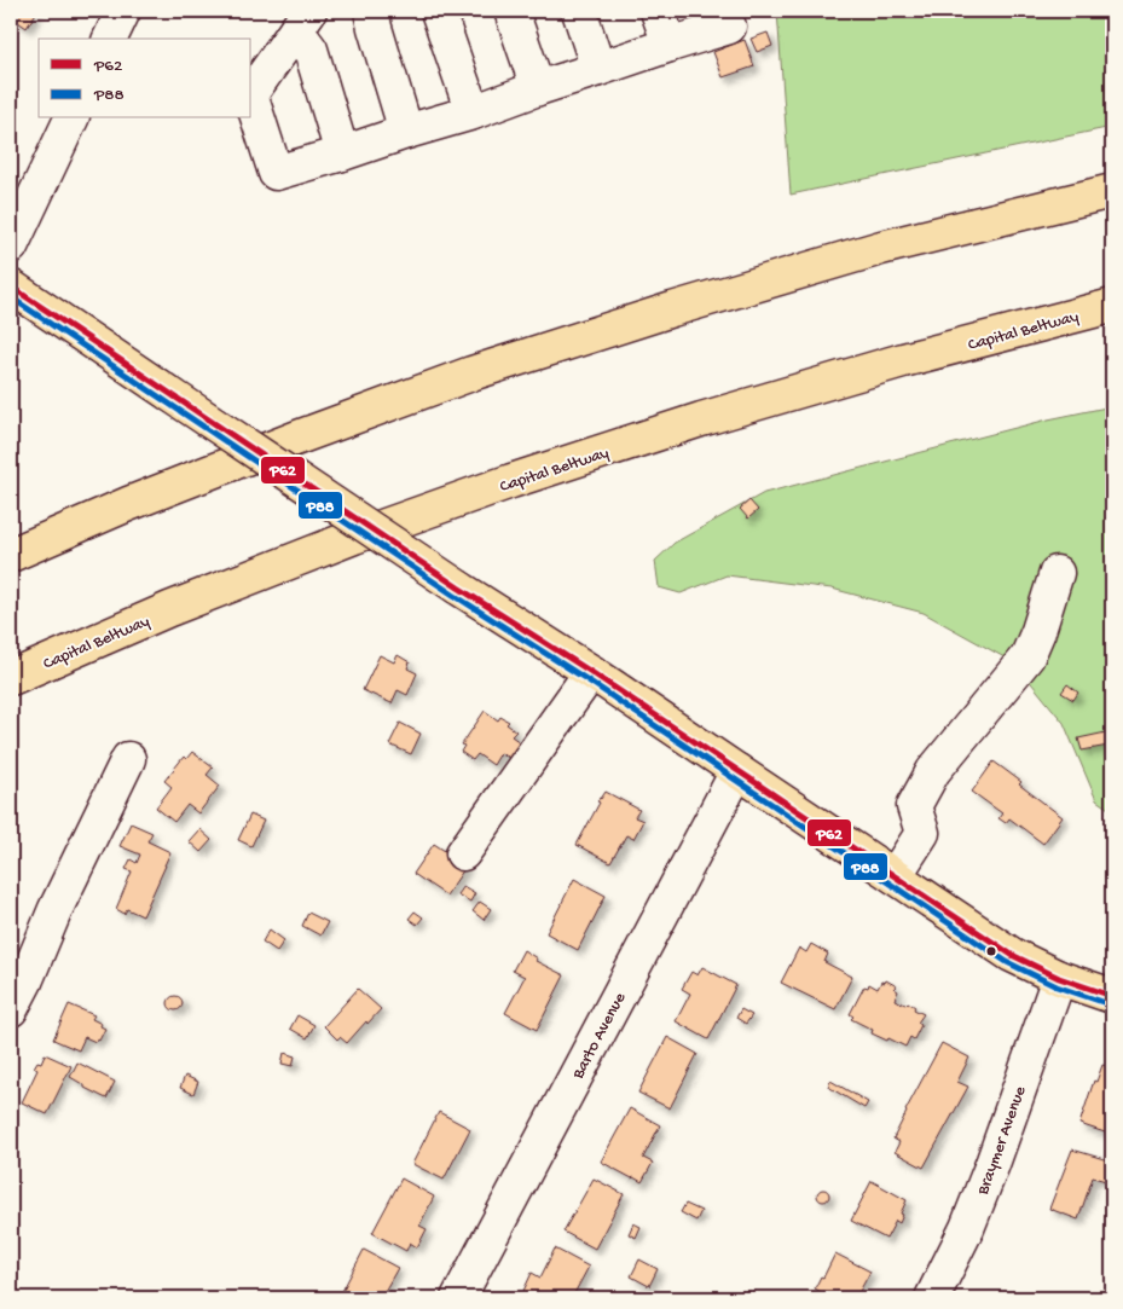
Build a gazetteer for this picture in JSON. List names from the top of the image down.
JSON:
{
  "streets": {
    "main road": ["Capital Beltway"],
    "street": ["Barto Avenue", "Braymer Avenue"]
  },
  "lines": ["transit line P62", "transit line P88"],
  "legend": ["P62", "P88"]
}
